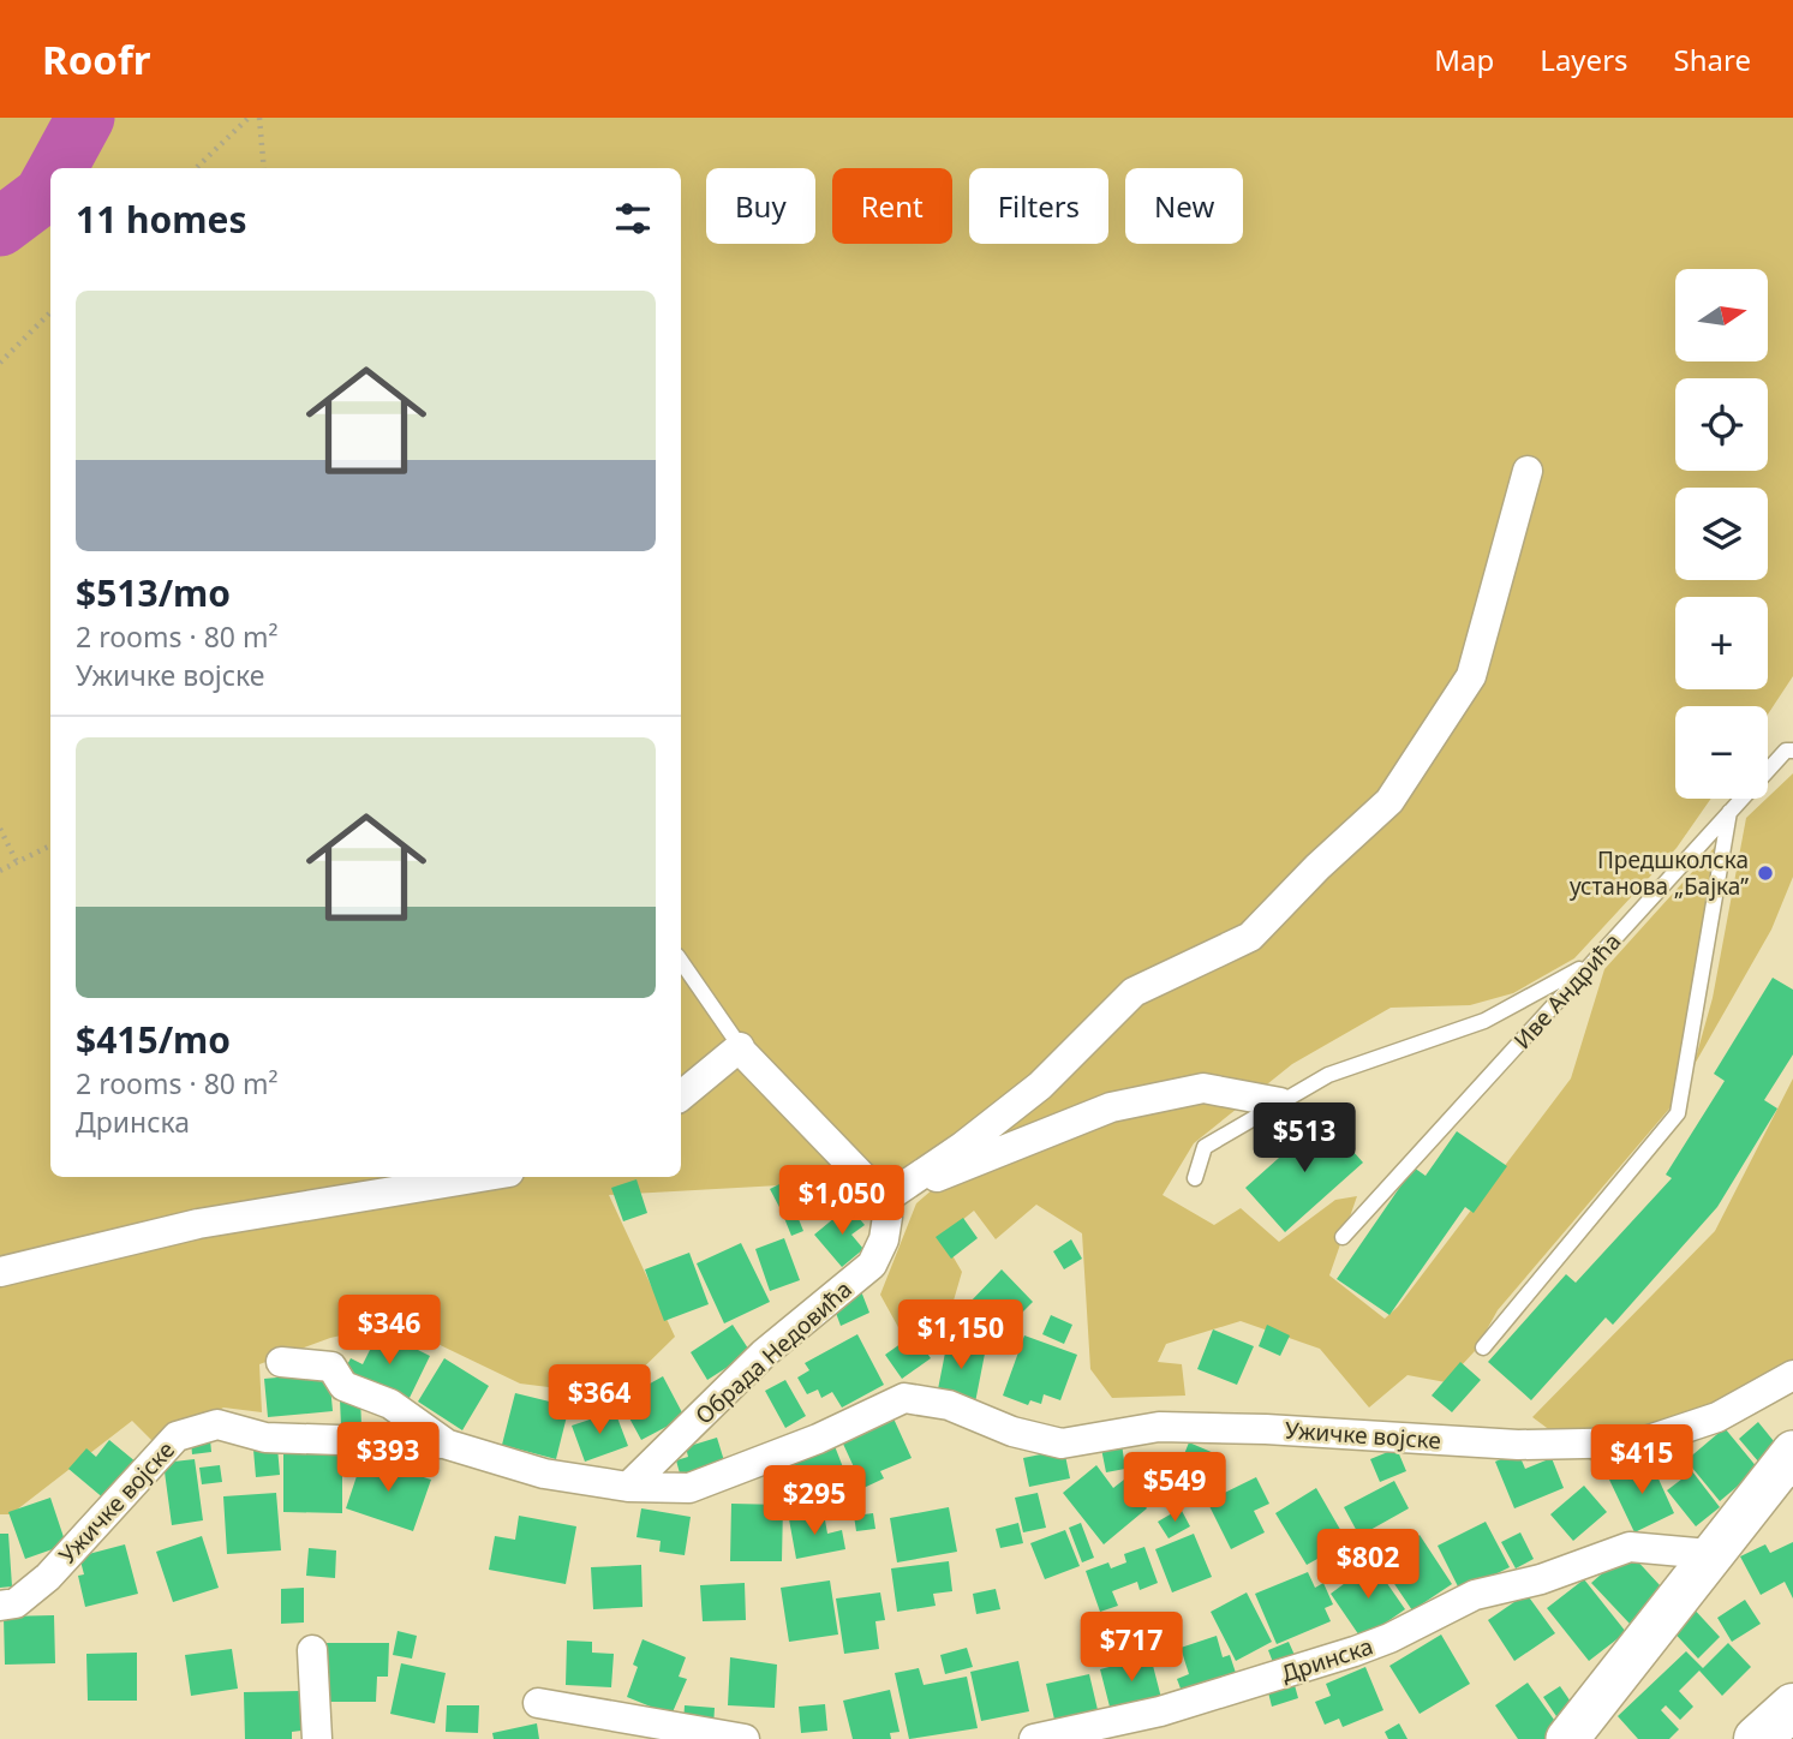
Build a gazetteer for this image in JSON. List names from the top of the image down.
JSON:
{
  "streets": {
    "street": ["Обрада Недовића", "Ужичке војске", "Дринска"],
    "lane": ["Иве Андрића"]
  },
  "crossings": [
    ["Обрада Недовића", "Ужичке војске"]
  ],
  "places": ["Предшколска установа „Бајка”"],
  "north": "right",
  "page": {
    "header": "Roofr",
    "nav": ["Map", "Layers", "Share"],
    "chip": [
      "Buy",
      "Rent",
      "Filters",
      "New"
    ],
    "heading": "11 homes",
    "map_buttons": ["+", "−"],
    "list": [
      {
        "name": "$513/mo",
        "note": "2 rooms · 80 m² · Ужичке војске"
      },
      {
        "name": "$415/mo",
        "note": "2 rooms · 80 m² · Дринска"
      }
    ],
    "price": [
      "$513",
      "$1,050",
      "$346",
      "$1,150",
      "$364",
      "$393",
      "$415",
      "$549",
      "$295",
      "$802",
      "$717"
    ]
  }
}
